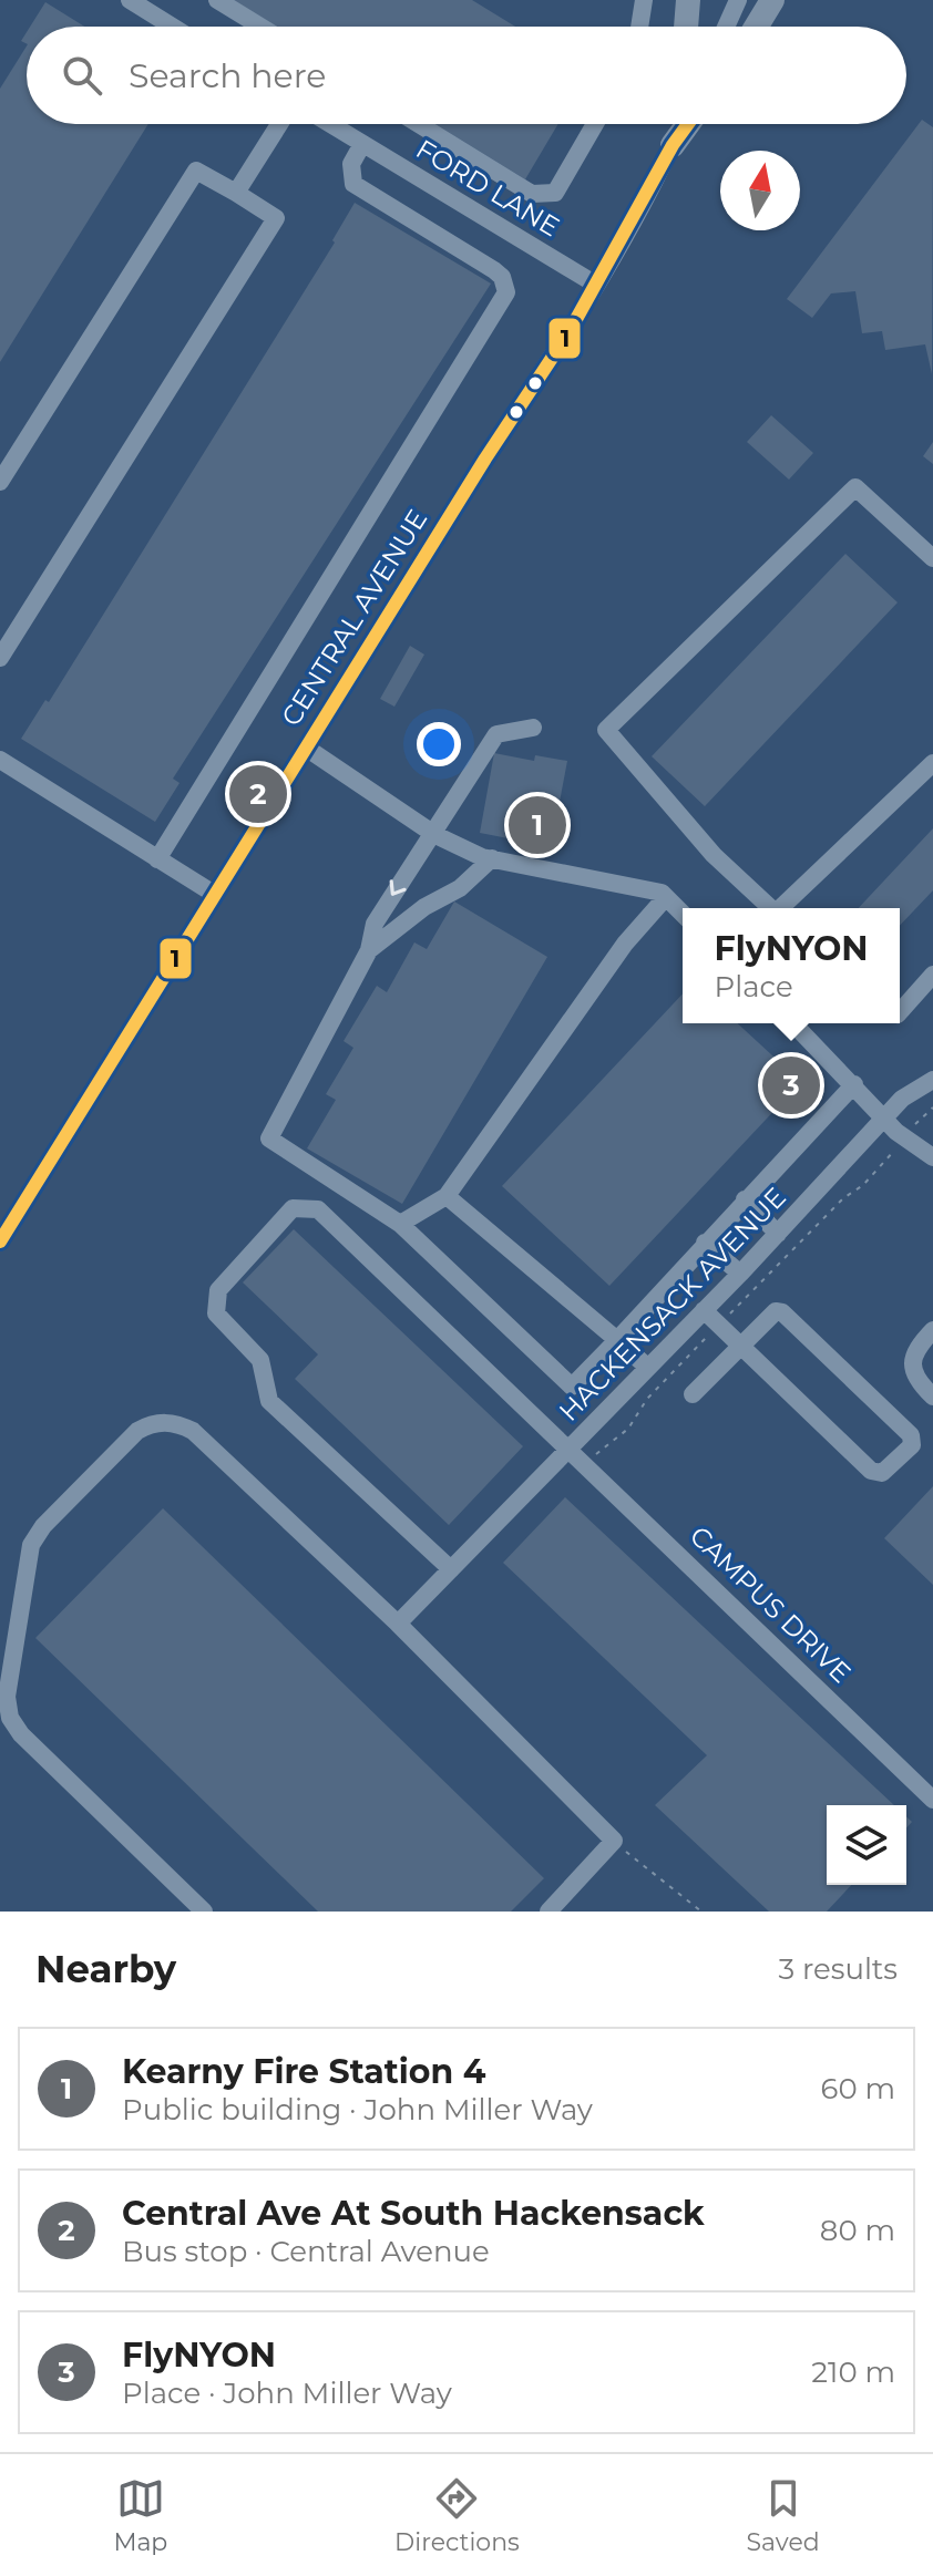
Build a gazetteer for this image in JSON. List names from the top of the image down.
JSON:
{
  "streets": {
    "street": [
      "FORD LANE",
      "CENTRAL AVENUE",
      "HACKENSACK AVENUE",
      "CAMPUS DRIVE"
    ]
  },
  "crossings": [
    ["FORD LANE", "CENTRAL AVENUE"],
    ["HACKENSACK AVENUE", "CAMPUS DRIVE"]
  ],
  "lines": ["transit line 1"],
  "north": "top",
  "page": {
    "search": "Search here",
    "pins": ["2", "1", "3"],
    "popup": ["FlyNYON", "Place"],
    "heading": ["Nearby", "3 results"],
    "list": [
      {
        "mark": "1",
        "name": "Kearny Fire Station 4",
        "note": "Public building · John Miller Way",
        "value": "60 m"
      },
      {
        "mark": "2",
        "name": "Central Ave At South Hackensack",
        "note": "Bus stop · Central Avenue",
        "value": "80 m"
      },
      {
        "mark": "3",
        "name": "FlyNYON",
        "note": "Place · John Miller Way",
        "value": "210 m"
      }
    ],
    "nav": ["Map", "Directions", "Saved"]
  }
}
